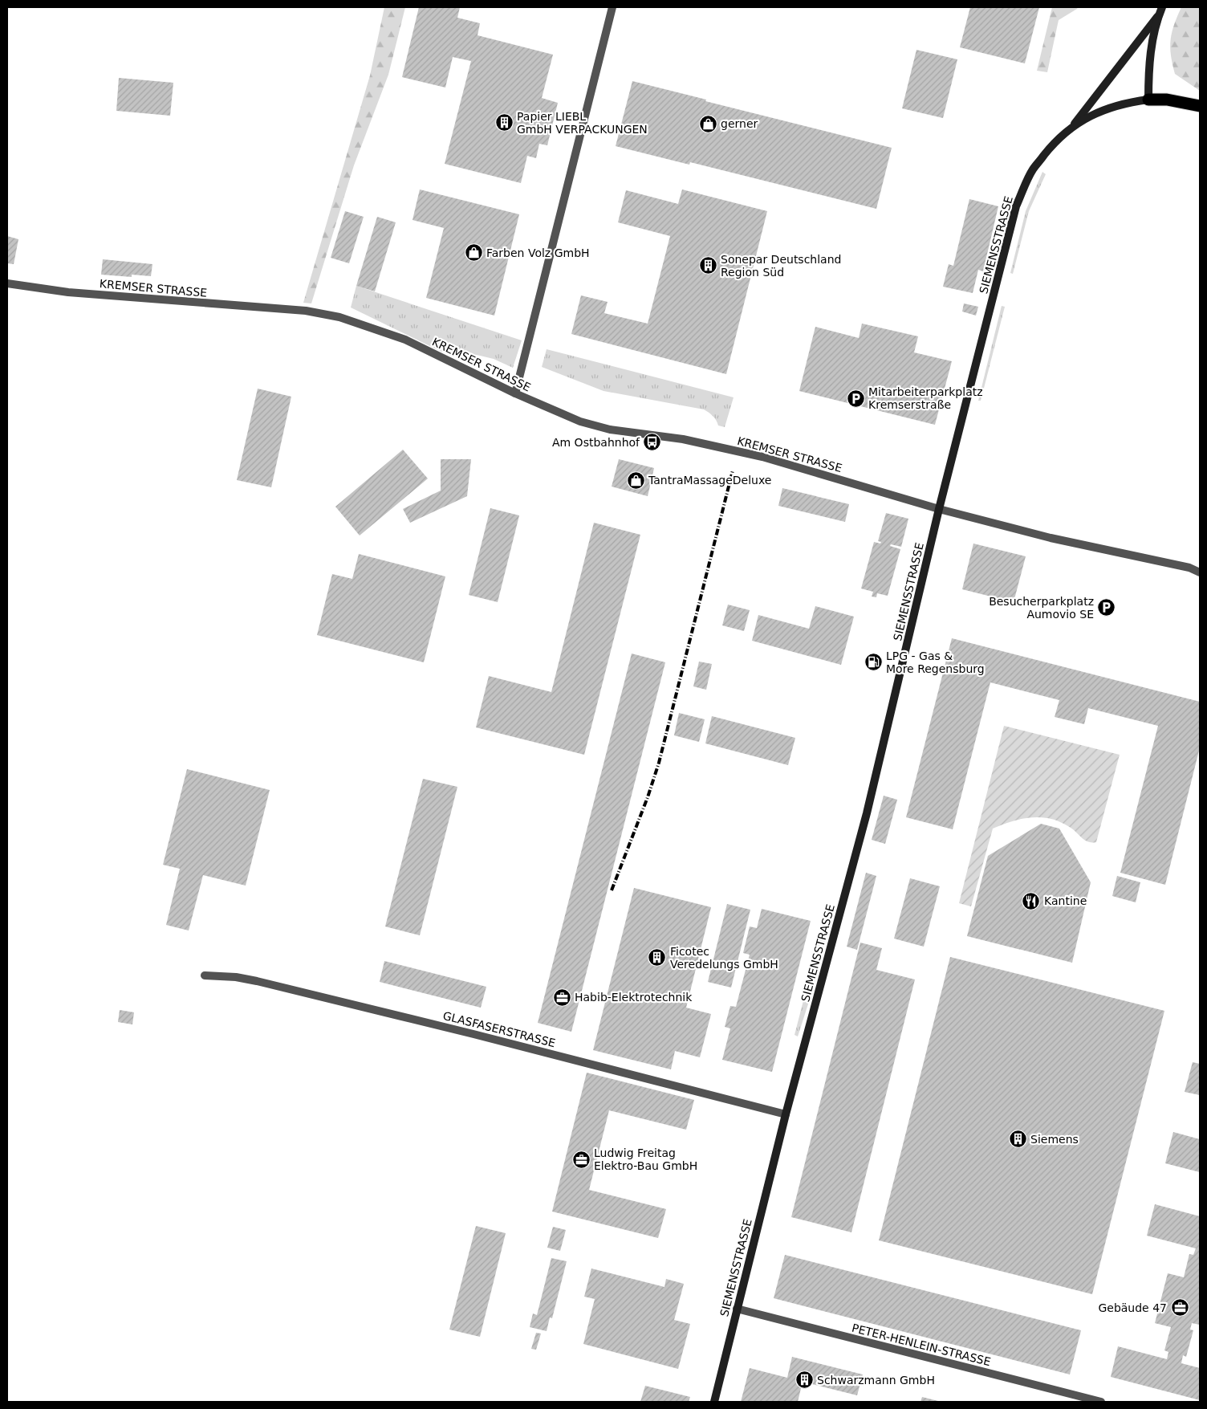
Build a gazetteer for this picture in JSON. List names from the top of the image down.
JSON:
{
  "streets": {
    "street": [
      "SIEMENSSTRASSE",
      "KREMSER STRASSE",
      "GLASFASERSTRASSE",
      "PETER-HENLEIN-STRASSE"
    ]
  },
  "crossings": [
    ["SIEMENSSTRASSE", "KREMSER STRASSE"],
    ["SIEMENSSTRASSE", "GLASFASERSTRASSE"],
    ["SIEMENSSTRASSE", "PETER-HENLEIN-STRASSE"]
  ],
  "places": {
    "building": [
      "Papier LIEBL GmbH VERPACKUNGEN",
      "Sonepar Deutschland Region Süd",
      "Ficotec Veredelungs GmbH",
      "Siemens",
      "Schwarzmann GmbH"
    ],
    "shop": ["gerner", "Farben Volz GmbH", "TantraMassageDeluxe"],
    "parking": ["Mitarbeiterparkplatz Kremserstraße", "Besucherparkplatz Aumovio SE"],
    "bus stop": ["Am Ostbahnhof"],
    "fuel station": ["LPG - Gas & More Regensburg"],
    "restaurant": ["Kantine"],
    "office": ["Habib-Elektrotechnik", "Ludwig Freitag Elektro-Bau GmbH", "Gebäude 47"]
  }
}
